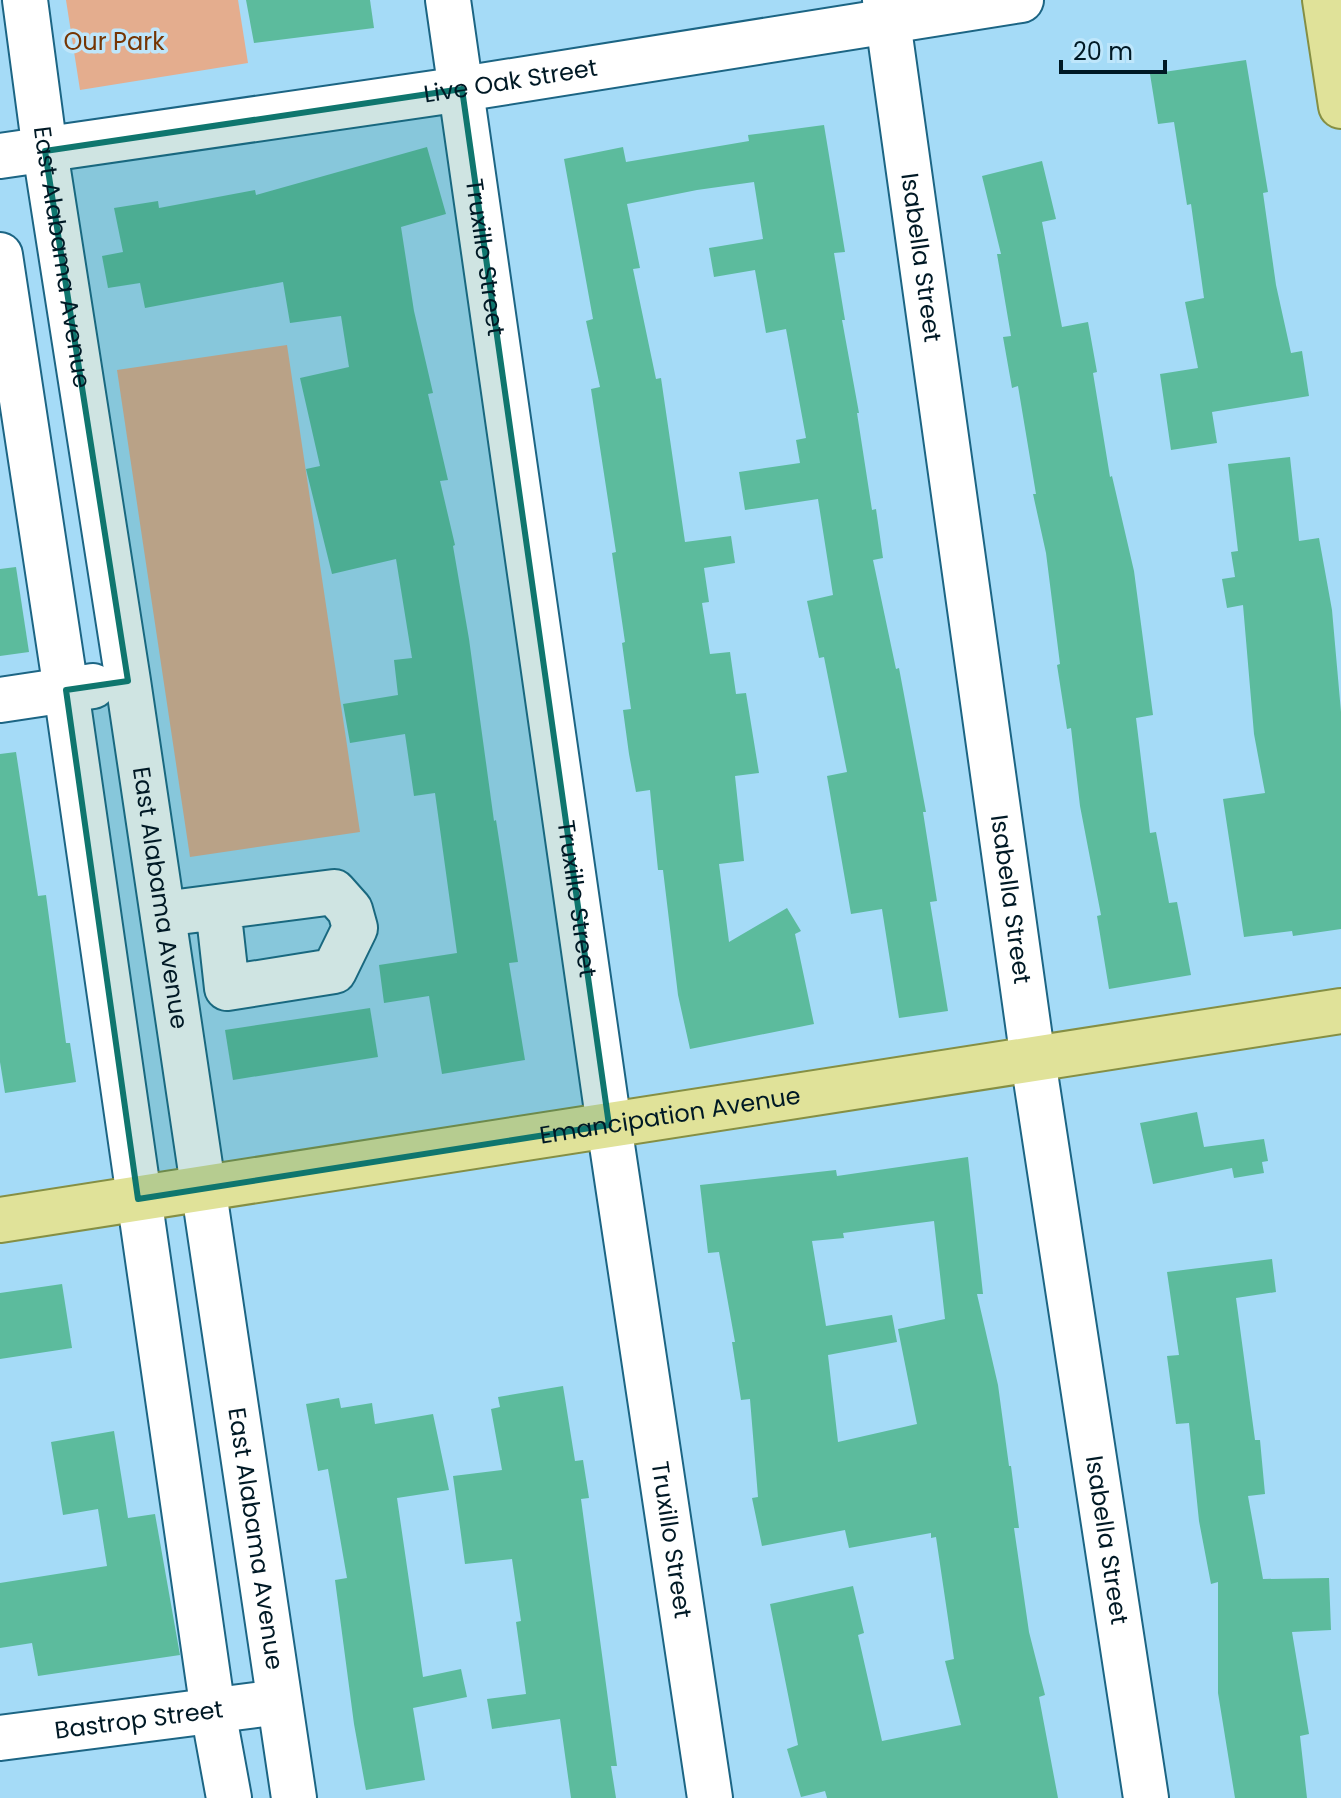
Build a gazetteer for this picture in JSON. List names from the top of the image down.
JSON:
{
  "streets": {
    "main road": ["Emancipation Avenue"],
    "street": [
      "Live Oak Street",
      "East Alabama Avenue",
      "Truxillo Street",
      "Isabella Street",
      "Bastrop Street"
    ]
  },
  "crossings": [
    ["Live Oak Street", "East Alabama Avenue"],
    ["Live Oak Street", "Truxillo Street"],
    ["Live Oak Street", "Isabella Street"],
    ["East Alabama Avenue", "Emancipation Avenue"],
    ["East Alabama Avenue", "Bastrop Street"],
    ["Truxillo Street", "Emancipation Avenue"],
    ["Isabella Street", "Emancipation Avenue"]
  ],
  "parks": ["Our Park"],
  "scale_bar": "20 m"
}
